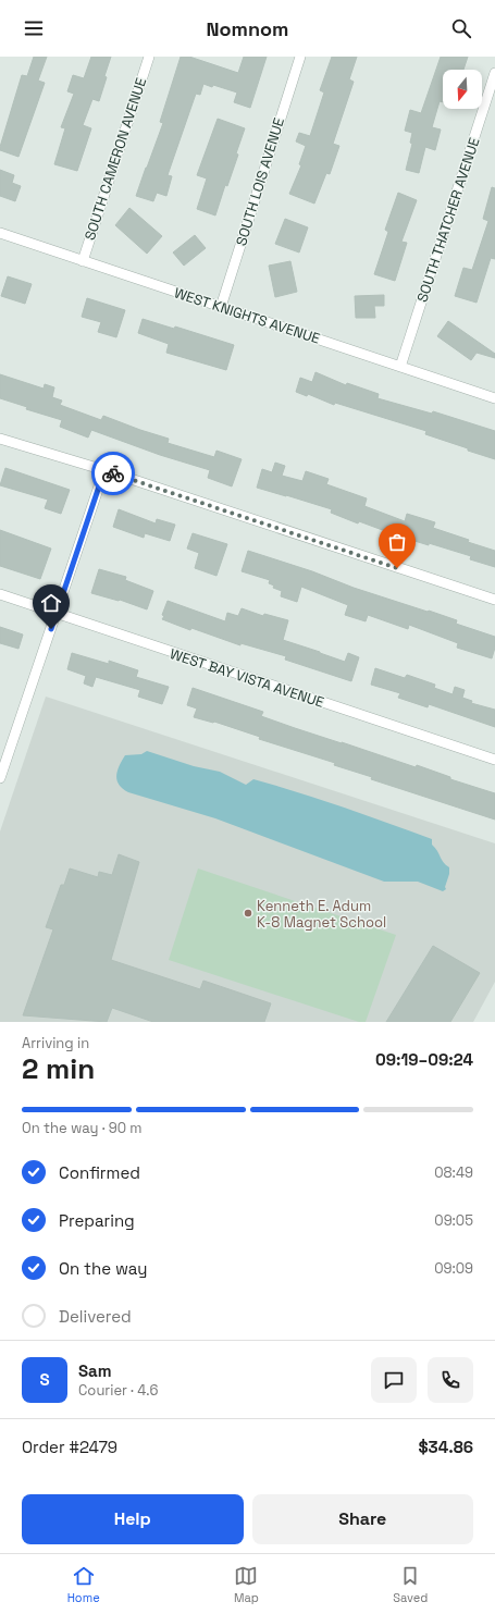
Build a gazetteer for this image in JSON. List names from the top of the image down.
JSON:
{
  "streets": {
    "street": [
      "SOUTH CAMERON AVENUE",
      "SOUTH LOIS AVENUE",
      "SOUTH THATCHER AVENUE",
      "WEST KNIGHTS AVENUE",
      "WEST BAY VISTA AVENUE"
    ]
  },
  "crossings": [
    ["SOUTH CAMERON AVENUE", "WEST KNIGHTS AVENUE"],
    ["SOUTH LOIS AVENUE", "WEST KNIGHTS AVENUE"],
    ["SOUTH THATCHER AVENUE", "WEST KNIGHTS AVENUE"]
  ],
  "places": ["Kenneth E. Adum K-8 Magnet School"],
  "north": "bottom",
  "page": {
    "header": "Nomnom",
    "heading": ["2 min", "Arriving in", "09:19–09:24"],
    "panel": [
      "Sam",
      "Courier · 4.6",
      "Order #2479",
      "$34.86"
    ],
    "bar": "On the way · 90 m",
    "list": [
      ["Confirmed", "08:49"],
      ["Preparing", "09:05"],
      ["On the way", "09:09"],
      "Delivered"
    ],
    "round": "S",
    "buttons": ["Help", "Share"],
    "tabs": ["Home", "Map", "Saved"]
  }
}
